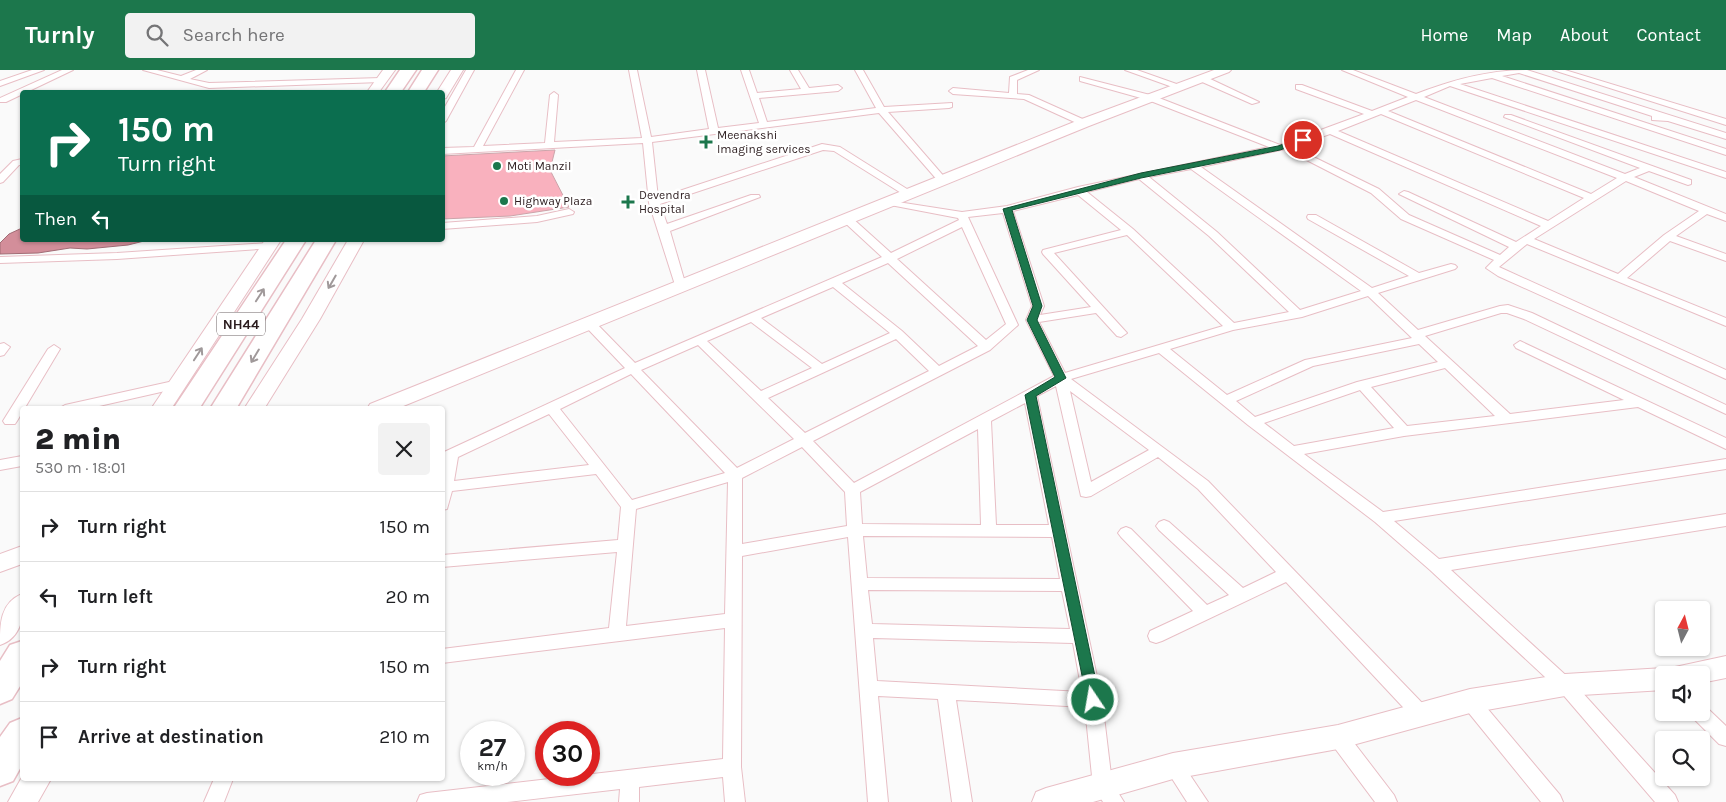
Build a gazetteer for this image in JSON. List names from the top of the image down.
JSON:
{
  "streets": {
    "highway": ["NH44"]
  },
  "places": {
    "health": ["Meenakshi Imaging services", "Devendra Hospital"],
    "other": ["Moti Manzil", "Highway Plaza"]
  },
  "north": "top",
  "page": {
    "header": "Turnly",
    "search": "Search here",
    "nav": [
      "Home",
      "Map",
      "About",
      "Contact"
    ],
    "turn": ["150 m", "Turn right"],
    "then": "Then",
    "heading": ["2 min", "530 m · 18:01"],
    "list": [
      {
        "name": "Turn right",
        "value": "150 m"
      },
      {
        "name": "Turn left",
        "value": "20 m"
      },
      {
        "name": "Turn right",
        "value": "150 m"
      },
      {
        "name": "Arrive at destination",
        "value": "210 m"
      }
    ],
    "speed": "27 km/h",
    "limit": "30"
  }
}
